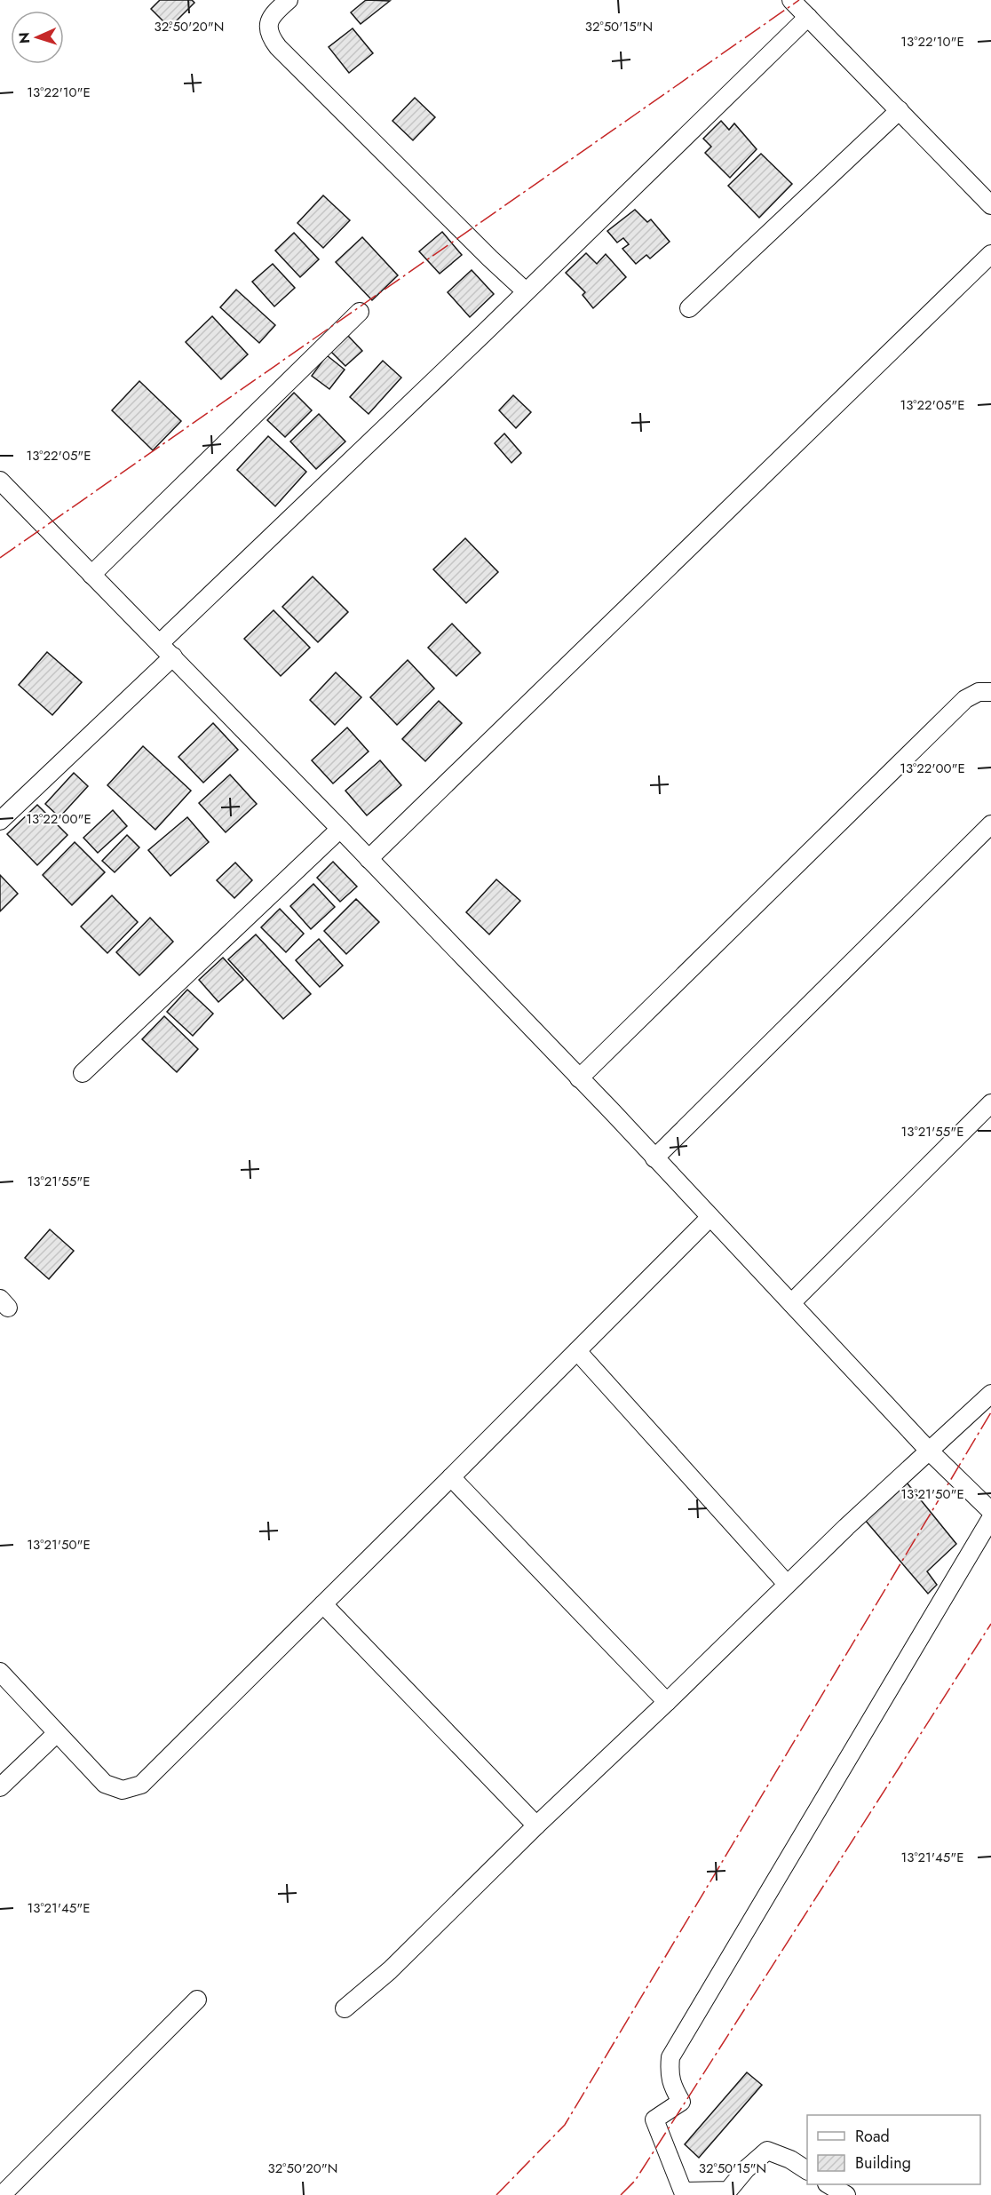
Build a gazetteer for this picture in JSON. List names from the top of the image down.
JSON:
{
  "legend": ["Road", "Building"],
  "north": "left",
  "coordinates": [
    "32°50'20\"N",
    "32°50'15\"N",
    "13°22'10\"E",
    "13°22'05\"E",
    "13°22'00\"E",
    "13°21'55\"E",
    "13°21'50\"E",
    "13°21'45\"E"
  ]
}
